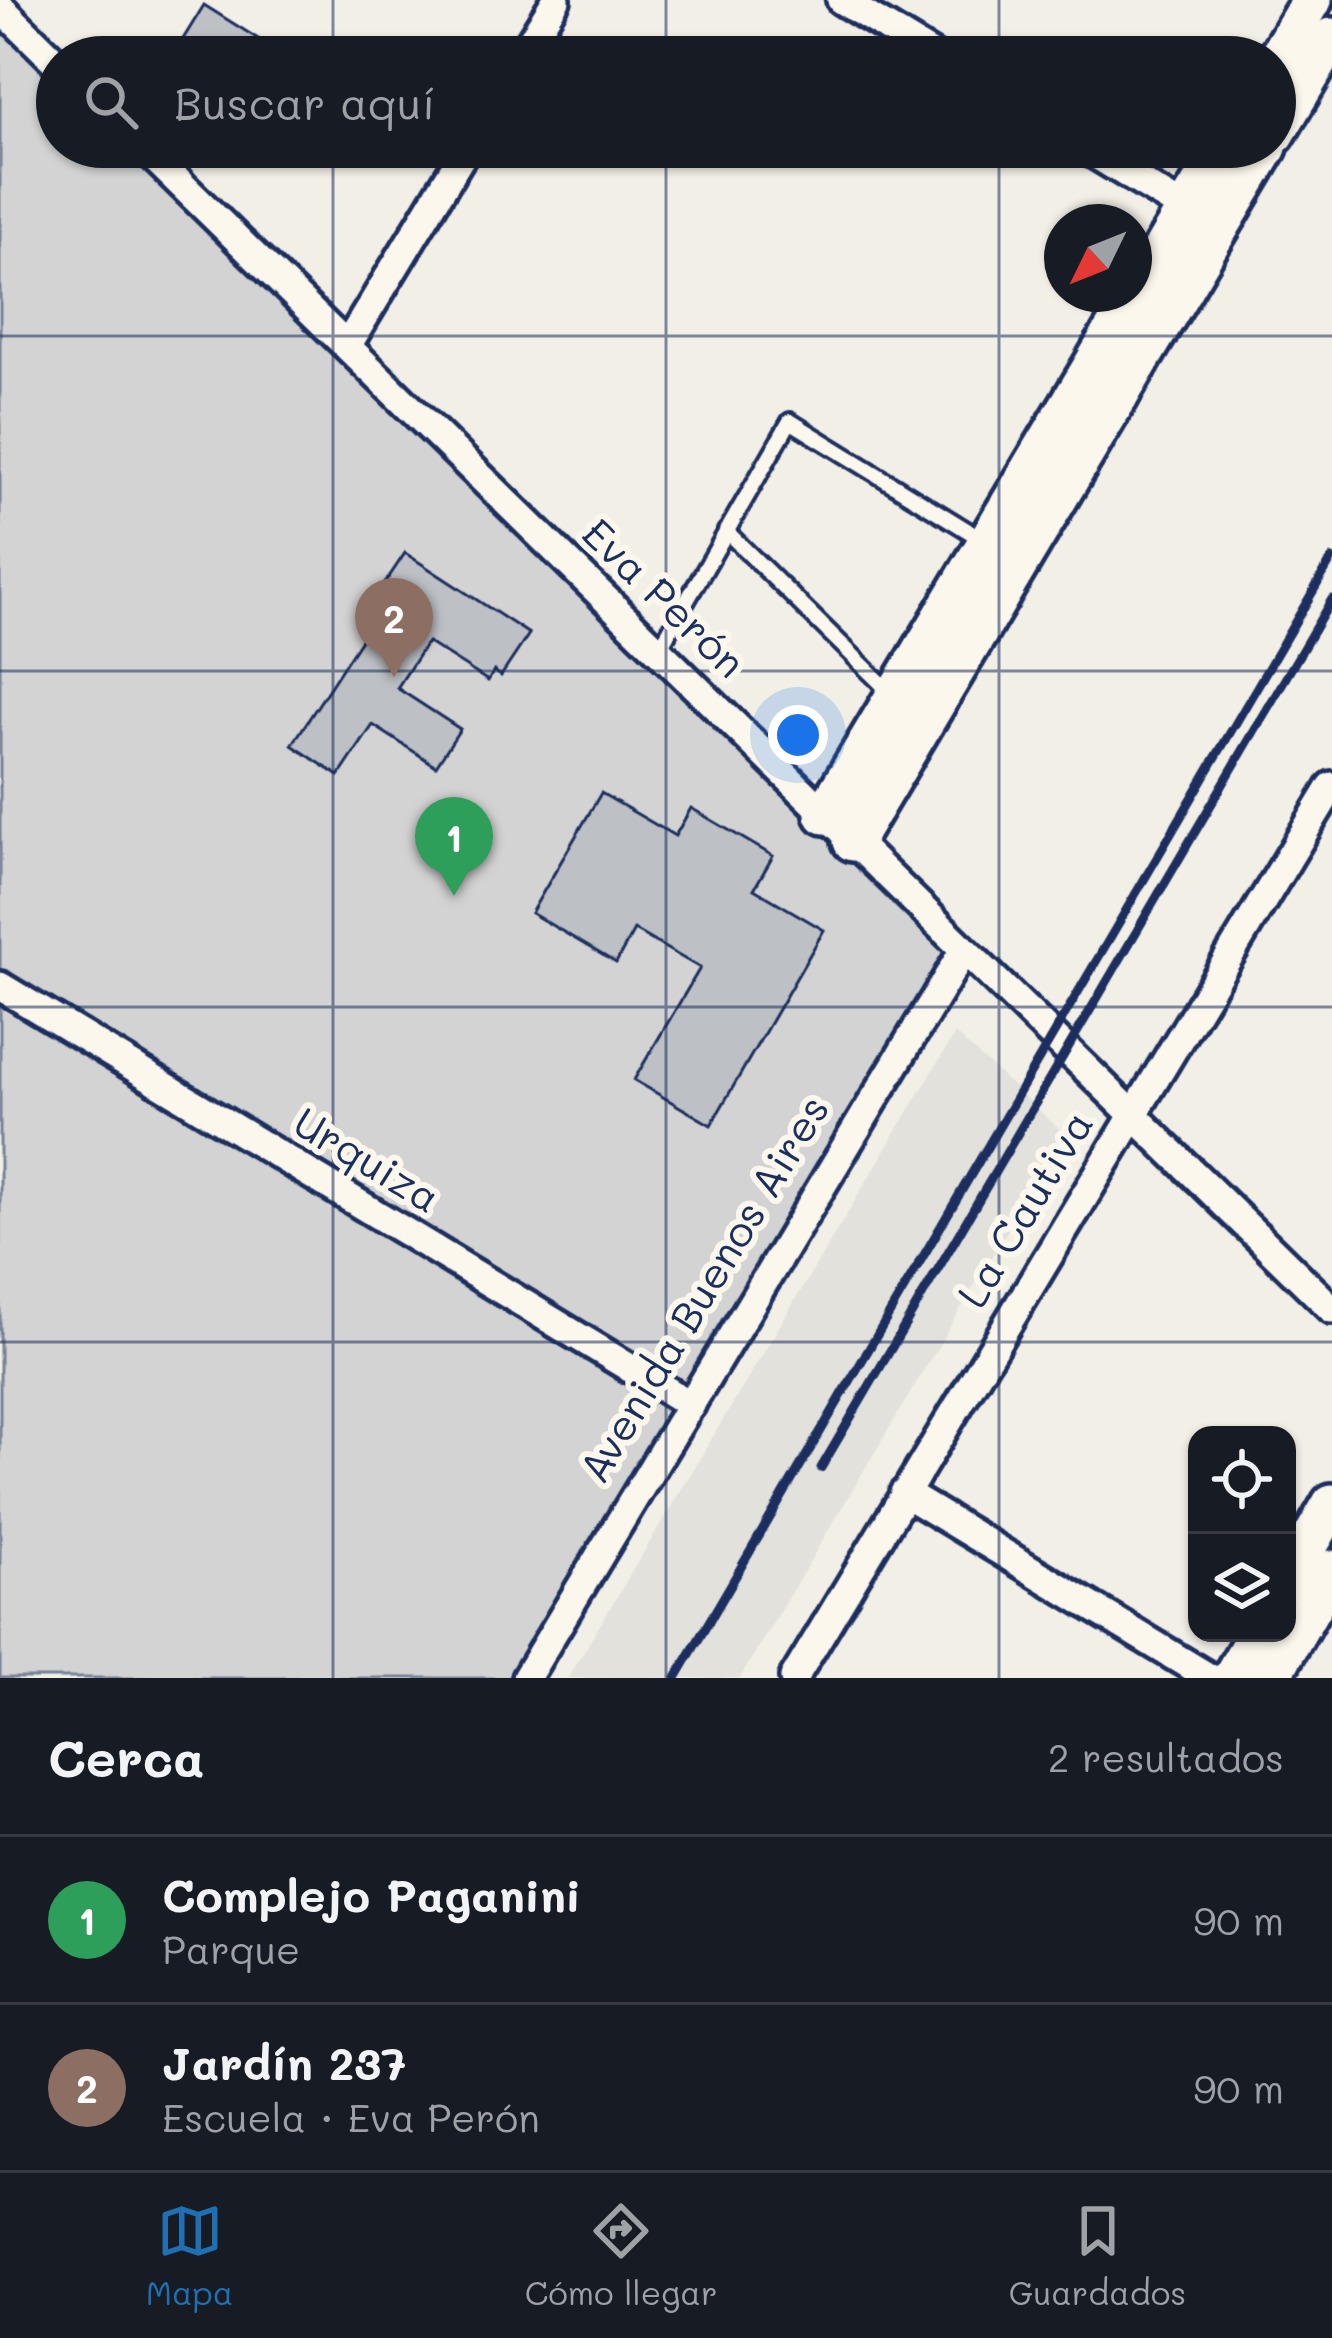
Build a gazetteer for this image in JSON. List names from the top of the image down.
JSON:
{
  "streets": {
    "street": [
      "Eva Perón",
      "Urquiza",
      "La Cautiva",
      "Avenida Buenos Aires"
    ]
  },
  "crossings": [
    ["Eva Perón", "La Cautiva"],
    ["Eva Perón", "Avenida Buenos Aires"],
    ["Urquiza", "Avenida Buenos Aires"]
  ],
  "north": "bottom left",
  "page": {
    "search": "Buscar aquí",
    "pins": ["2", "1"],
    "heading": ["Cerca", "2 resultados"],
    "list": [
      {
        "mark": "1",
        "name": "Complejo Paganini",
        "note": "Parque",
        "value": "90 m"
      },
      {
        "mark": "2",
        "name": "Jardín 237",
        "note": "Escuela · Eva Perón",
        "value": "90 m"
      }
    ],
    "nav": ["Mapa", "Cómo llegar", "Guardados"]
  }
}
